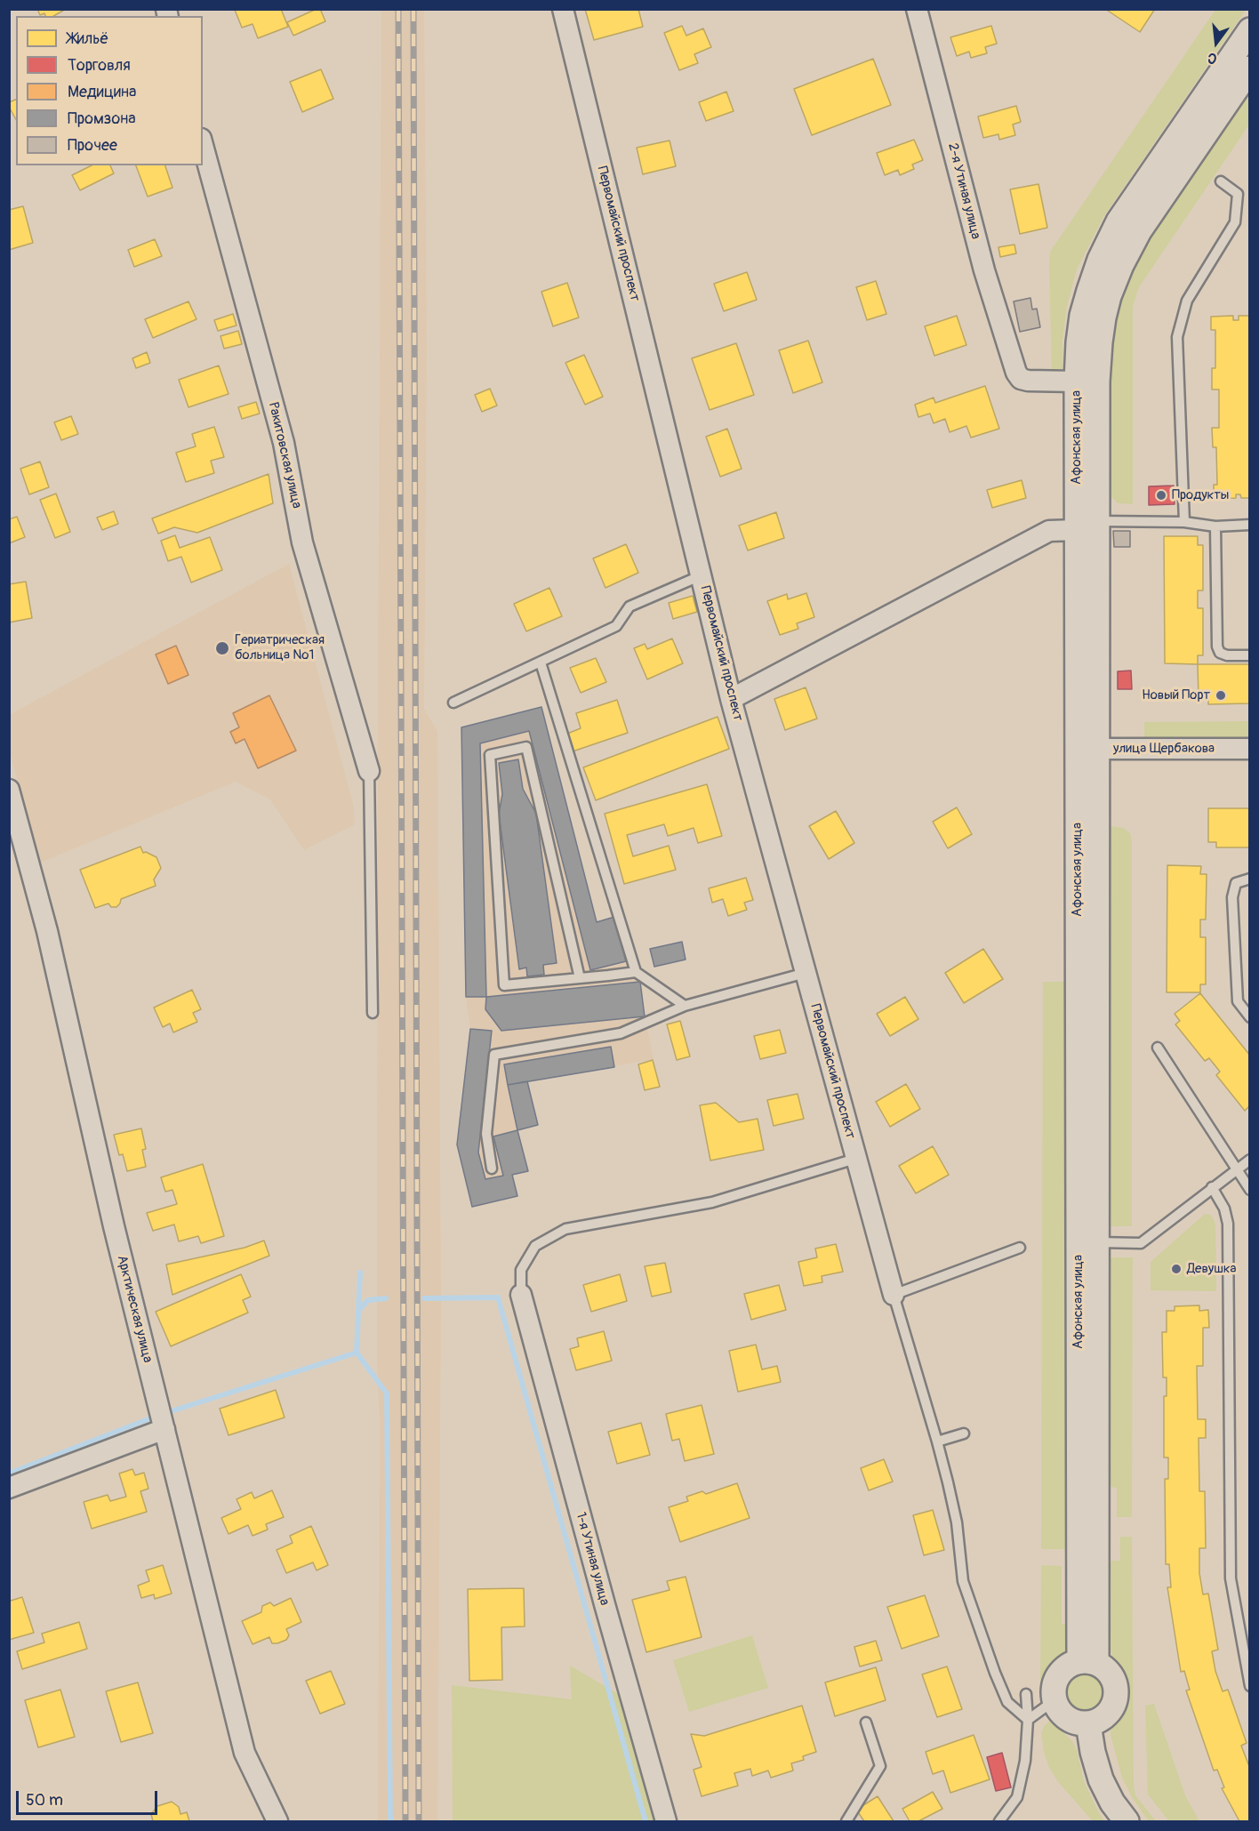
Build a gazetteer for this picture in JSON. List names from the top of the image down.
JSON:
{
  "streets": {
    "street": [
      "2-я Утиная улица",
      "Первомайский проспект",
      "Афонская улица",
      "Ракитовская улица",
      "улица Щербакова",
      "Арктическая улица",
      "1-я Утиная улица"
    ]
  },
  "crossings": [
    ["2-я Утиная улица", "Афонская улица"],
    ["Афонская улица", "улица Щербакова"]
  ],
  "places": [
    "Продукты",
    "Гериатрическая больница №1",
    "Новый Порт",
    "Девушка"
  ],
  "legend": [
    "Жильё",
    "Торговля",
    "Медицина",
    "Промзона",
    "Прочее"
  ],
  "scale_bar": "50 m",
  "north": "bottom"
}
